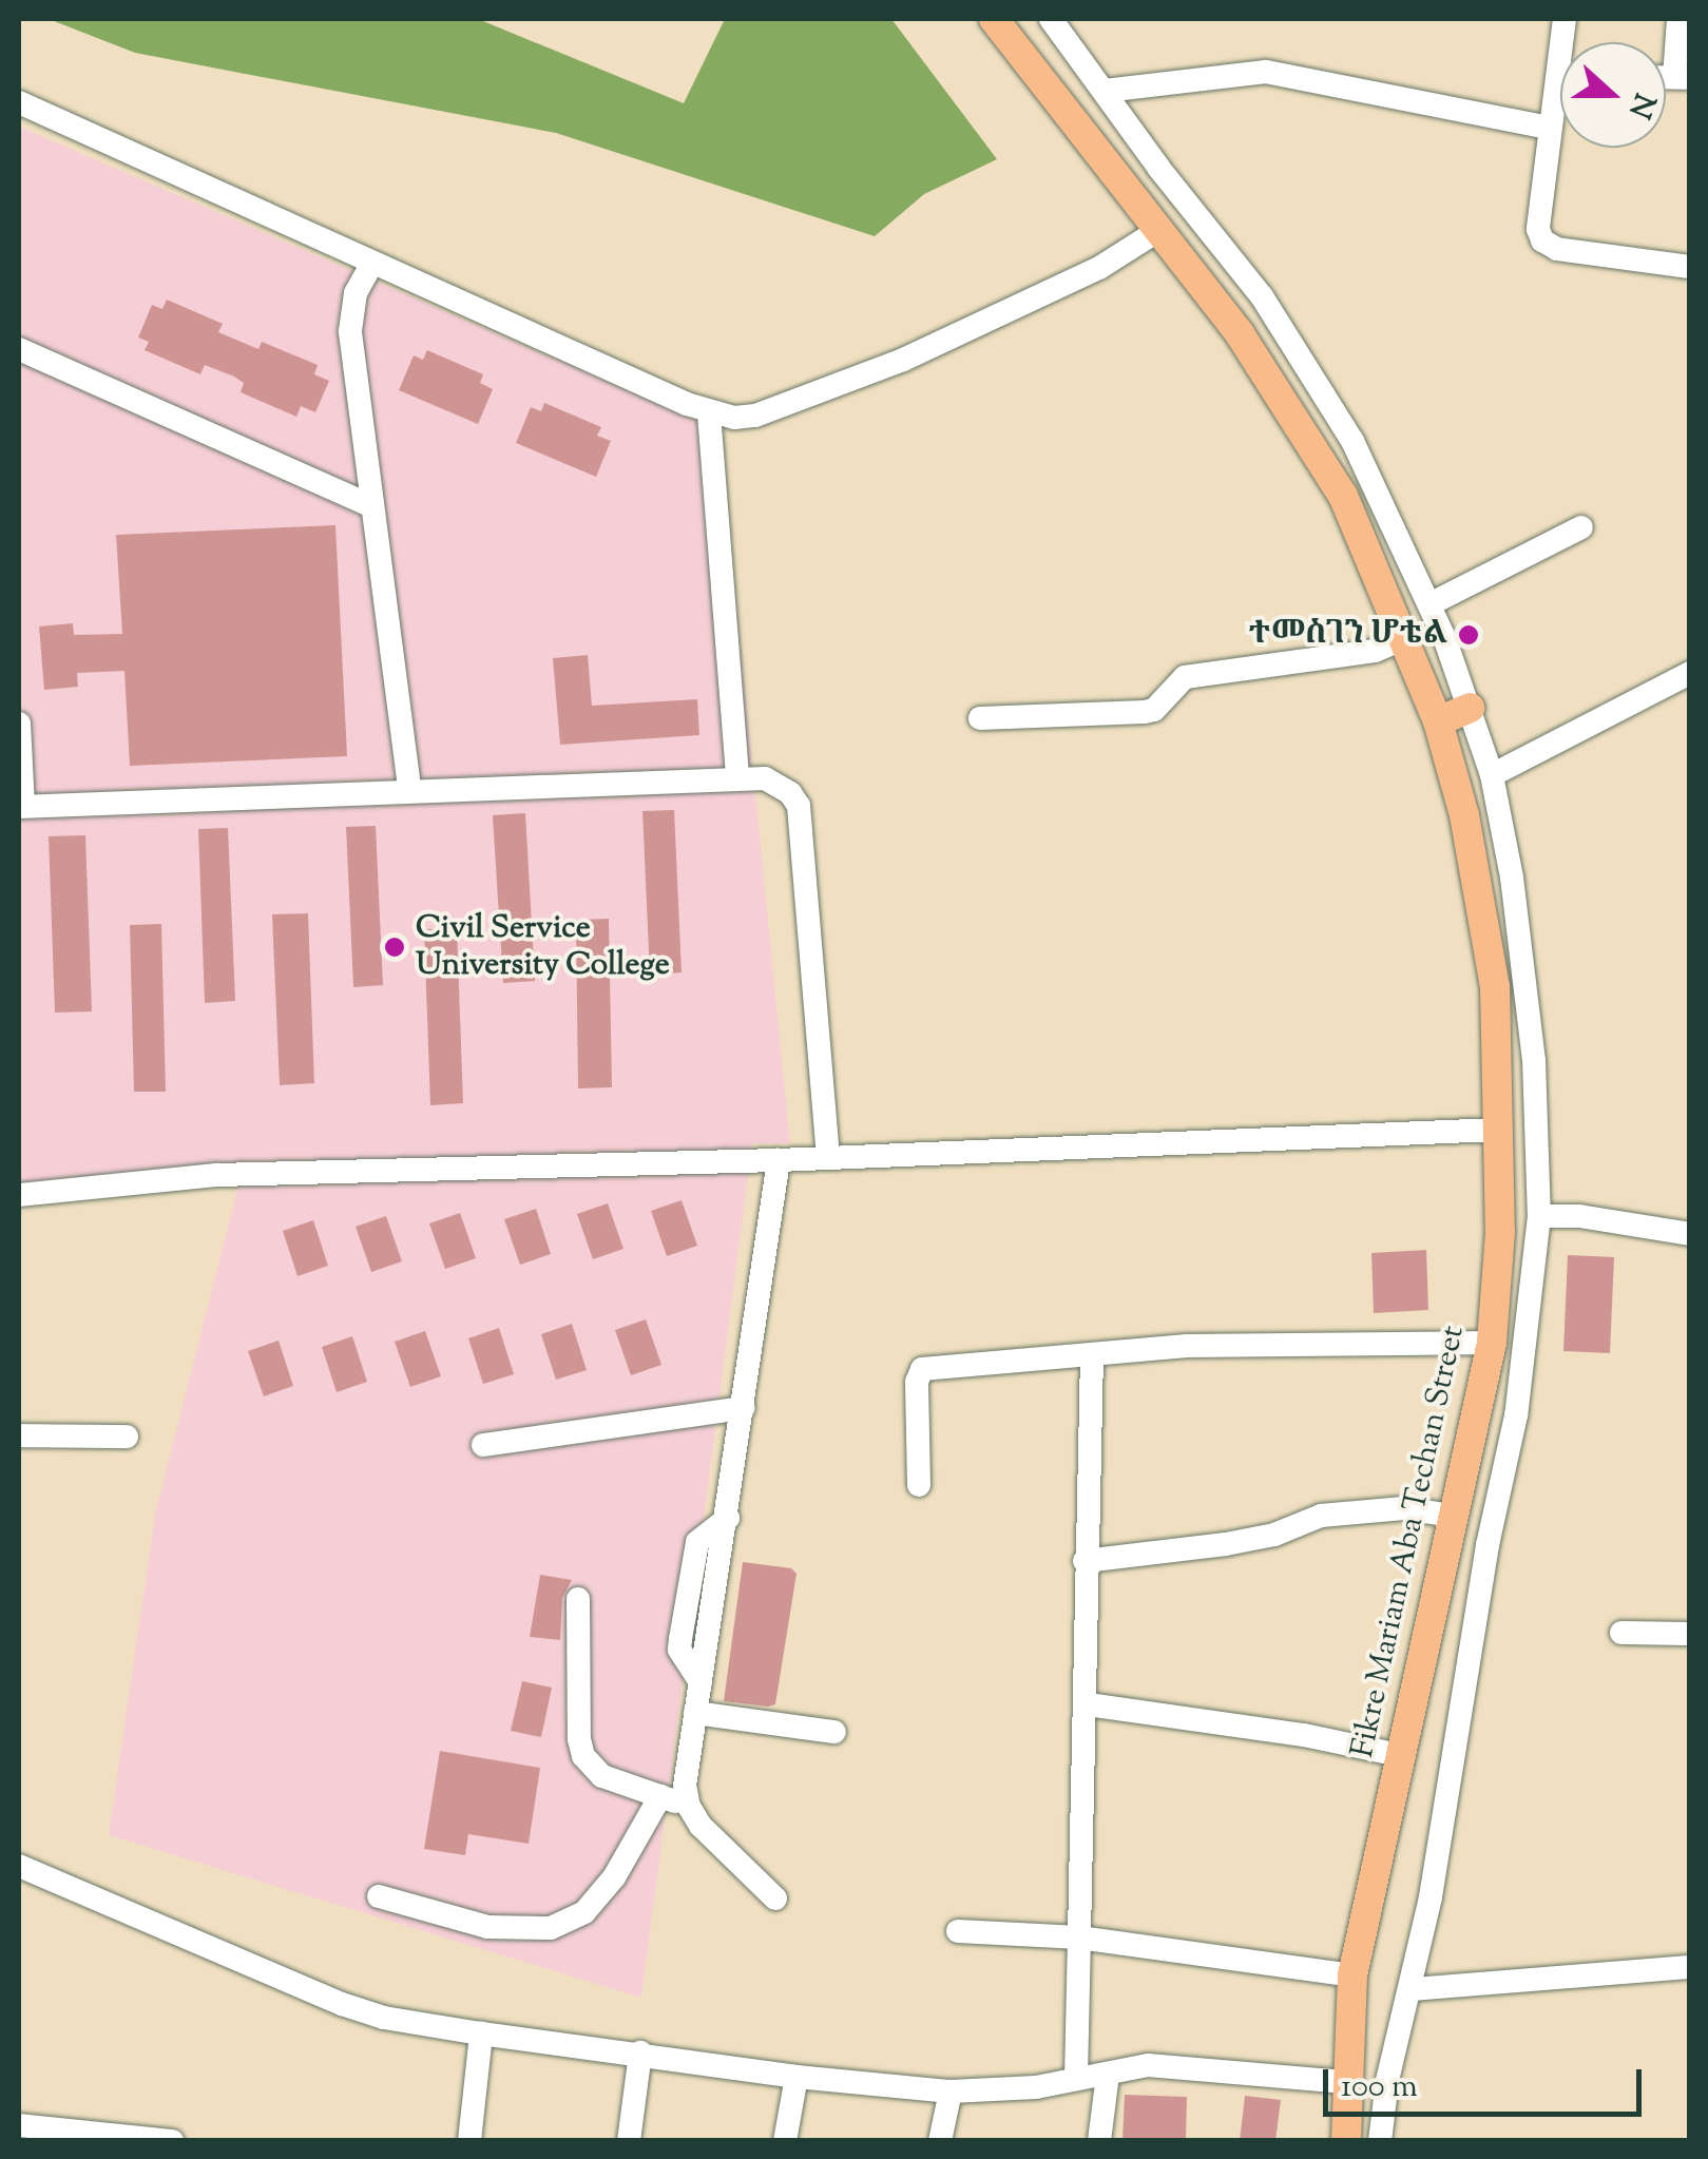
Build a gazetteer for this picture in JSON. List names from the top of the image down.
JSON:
{
  "streets": {
    "main road": ["Fikre Mariam Aba Techan Street"]
  },
  "places": ["ተመስገን ሆቴል", "Civil Service University College"],
  "scale_bar": "100 m",
  "north": "right"
}
